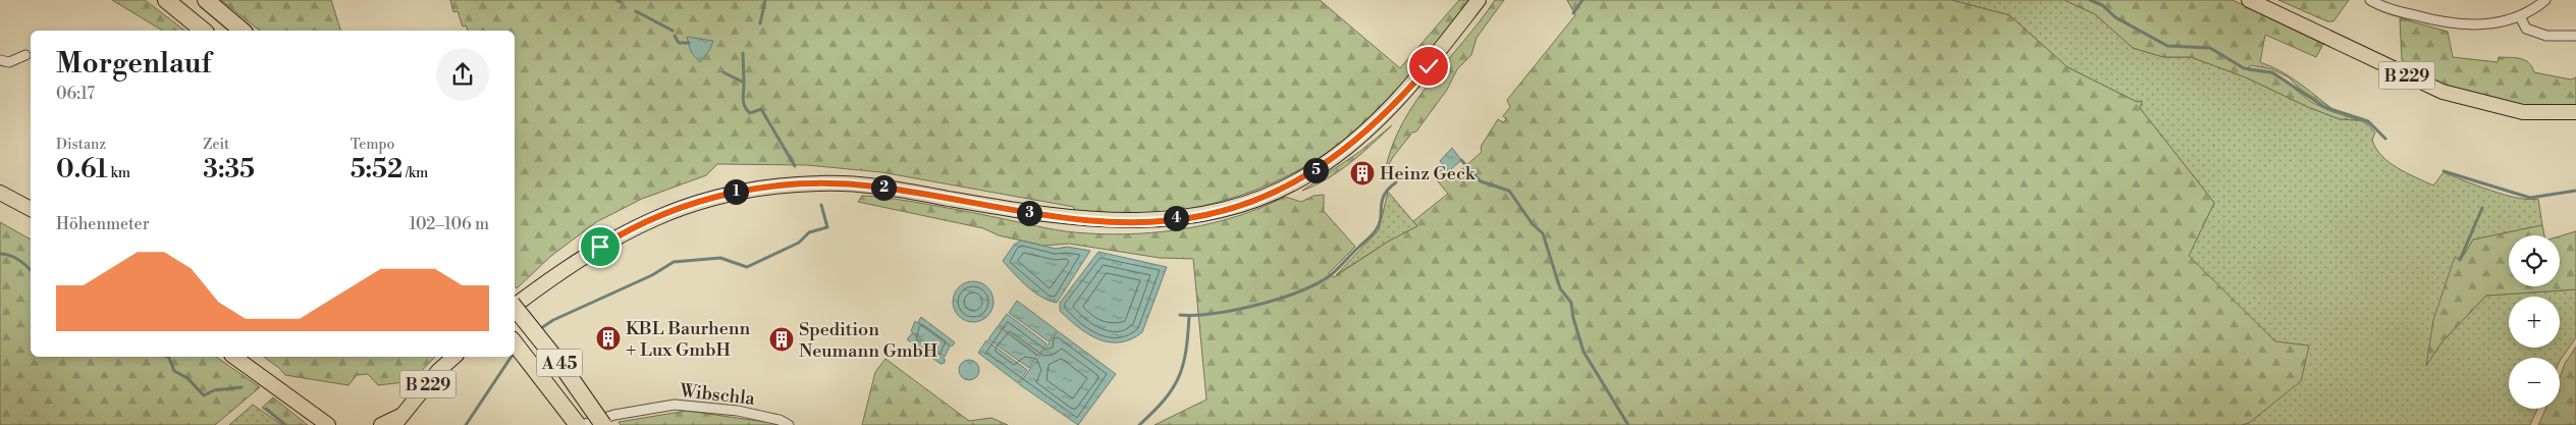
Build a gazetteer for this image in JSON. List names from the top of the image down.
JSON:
{
  "streets": {
    "highway": ["A 45"],
    "main road": ["B 229"],
    "street": ["Wibschla"]
  },
  "crossings": [
    ["A 45", "Wibschla"]
  ],
  "places": {
    "building": ["Heinz Geck", "KBL Baurhenn + Lux GmbH", "Spedition Neumann GmbH"]
  },
  "page": {
    "heading": ["Morgenlauf", "06:17"],
    "stats": [
      ["Distanz", "0.61 km"],
      ["Zeit", "3:35"],
      ["Tempo", "5:52 /km"]
    ],
    "pins": [
      "5",
      "2",
      "1",
      "3",
      "4"
    ],
    "chart": ["Höhenmeter", "102–106 m"],
    "map_buttons": ["+", "−"]
  }
}
